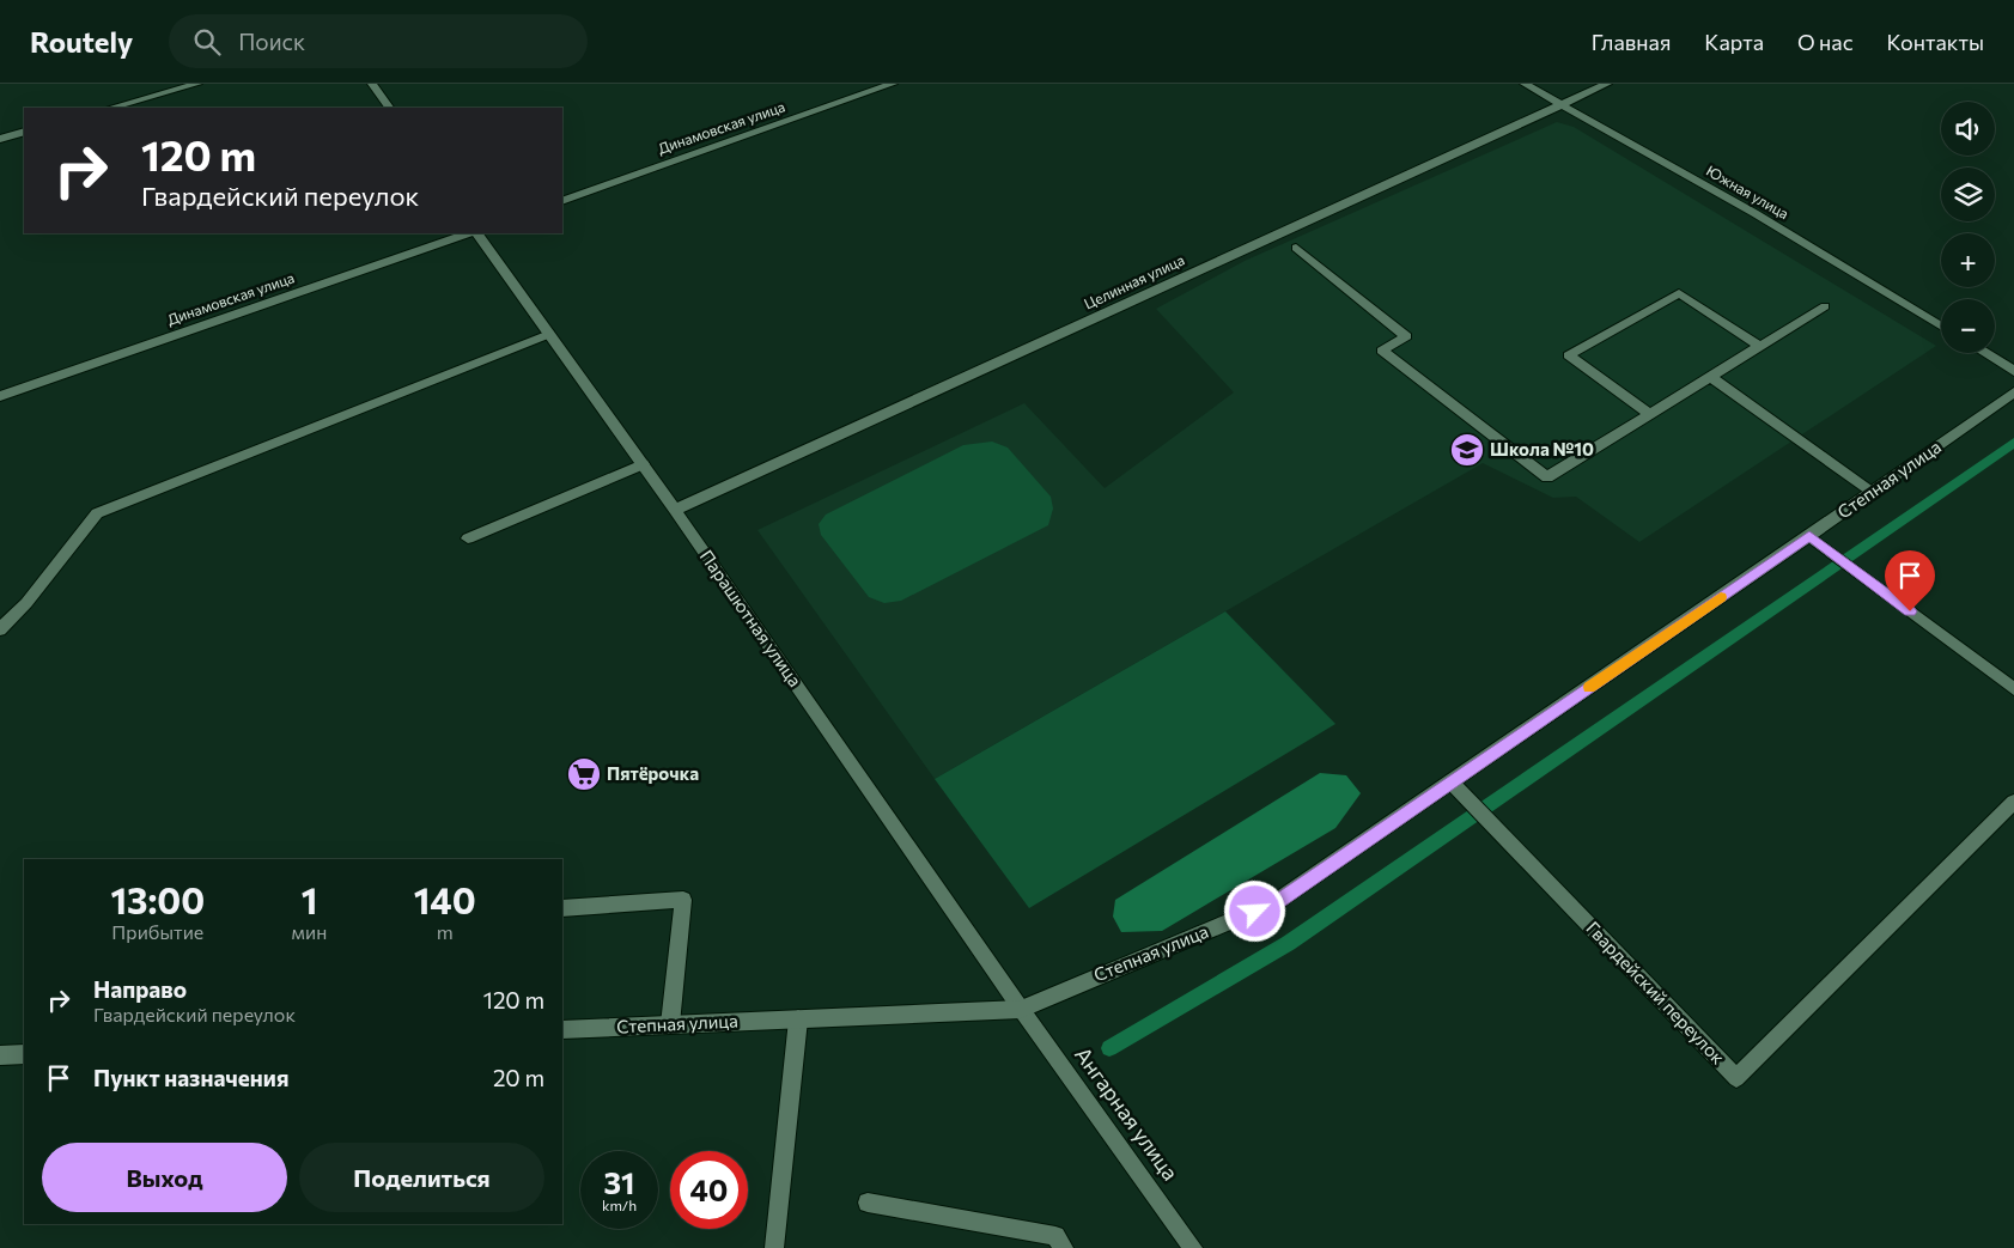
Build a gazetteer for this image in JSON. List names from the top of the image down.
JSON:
{
  "streets": {
    "street": [
      "Динамовская улица",
      "Южная улица",
      "Целинная улица",
      "Степная улица",
      "Парашютная улица",
      "Гвардейский переулок",
      "Ангарная улица"
    ]
  },
  "crossings": [
    ["Южная улица", "Целинная улица"],
    ["Целинная улица", "Парашютная улица"],
    ["Степная улица", "Парашютная улица"],
    ["Степная улица", "Гвардейский переулок"],
    ["Степная улица", "Ангарная улица"],
    ["Парашютная улица", "Ангарная улица"]
  ],
  "places": {
    "school or university": ["Школа №10"],
    "supermarket": ["Пятёрочка"]
  },
  "page": {
    "header": "Routely",
    "search": "Поиск",
    "nav": [
      "Главная",
      "Карта",
      "О нас",
      "Контакты"
    ],
    "map_buttons": ["+", "−"],
    "turn": ["120 m", "Гвардейский переулок"],
    "eta": [
      "13:00",
      "Прибытие",
      "1",
      "мин",
      "140",
      "m"
    ],
    "list": [
      {
        "name": "Направо",
        "note": "Гвардейский переулок",
        "value": "120 m"
      },
      {
        "name": "Пункт назначения",
        "value": "20 m"
      }
    ],
    "buttons": ["Выход", "Поделиться"],
    "speed": "31 km/h",
    "limit": "40"
  }
}
